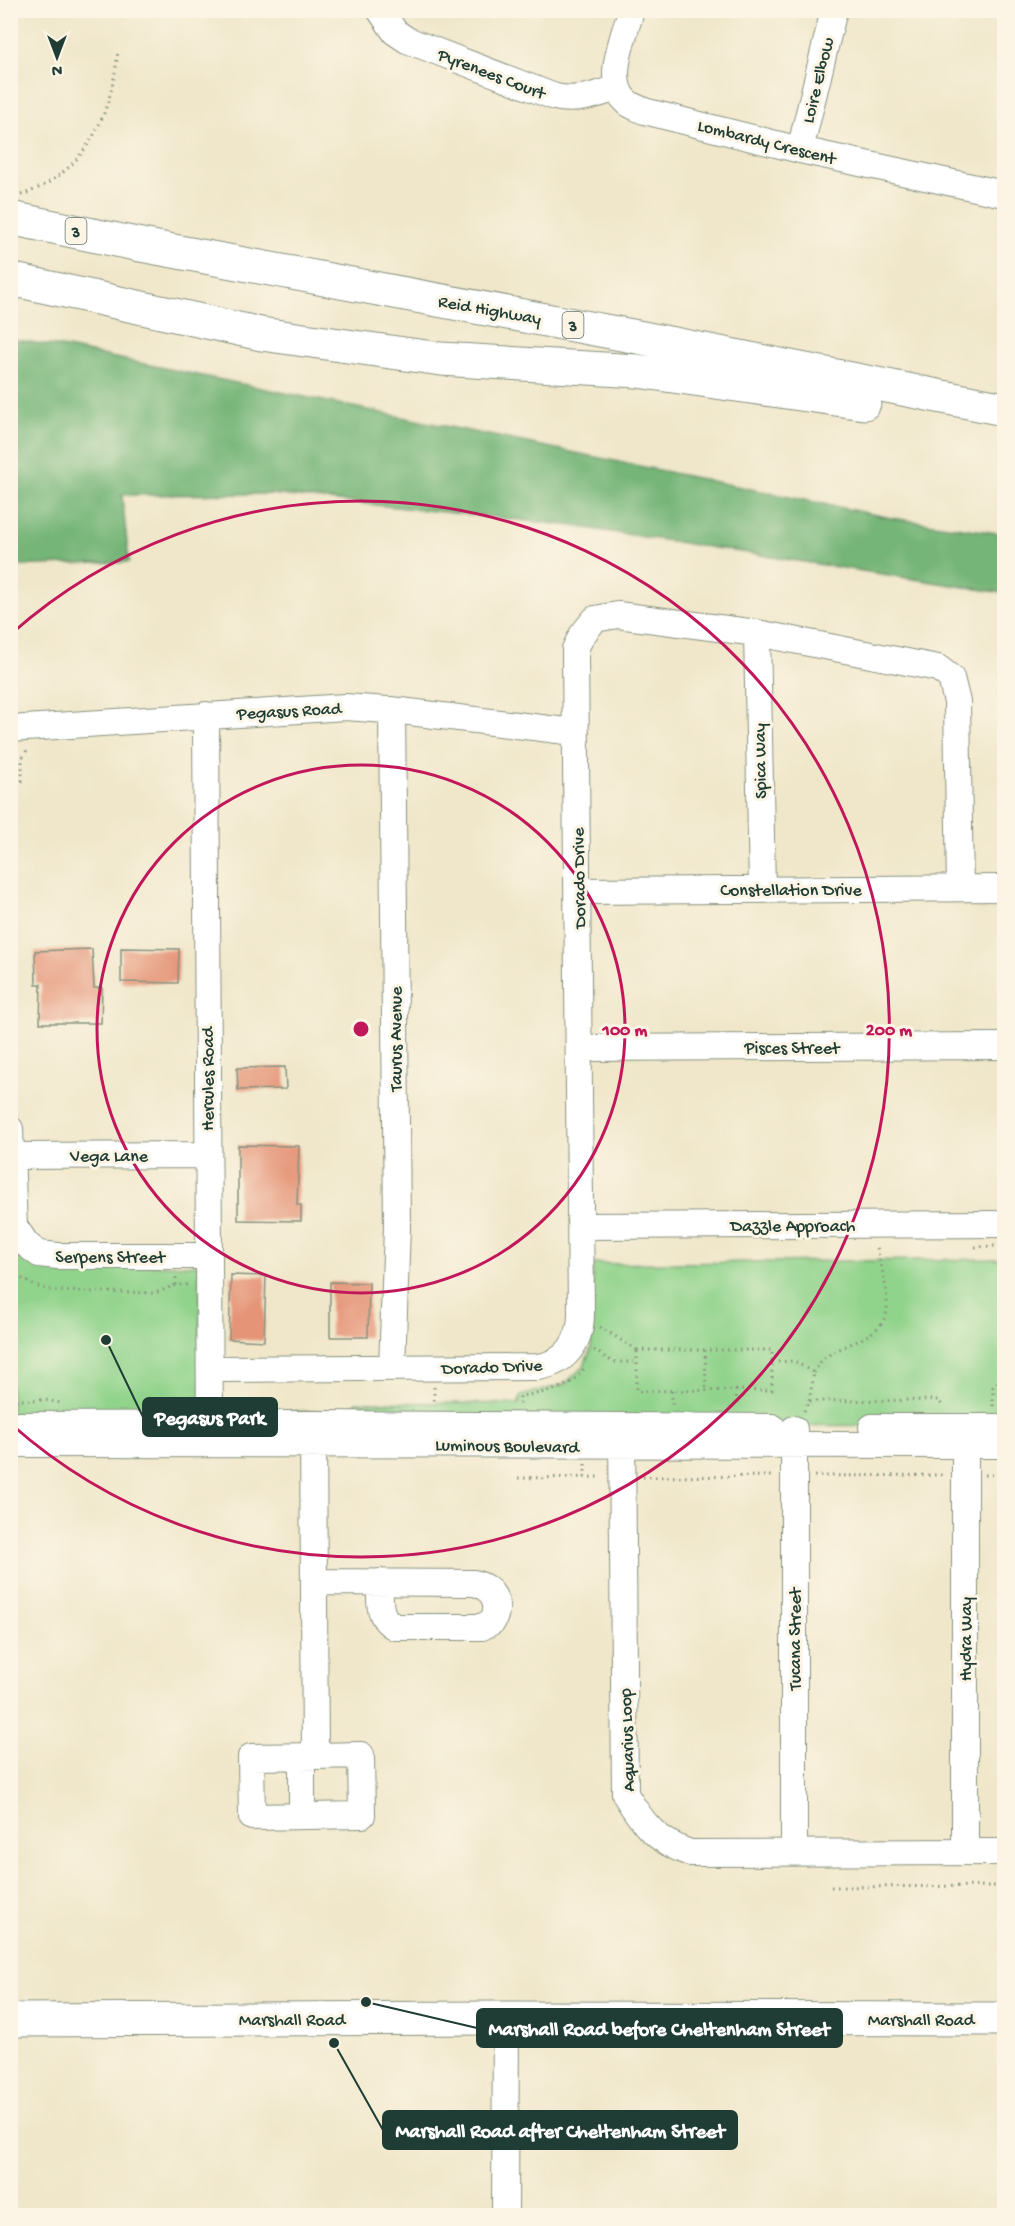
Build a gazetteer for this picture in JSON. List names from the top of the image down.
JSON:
{
  "streets": {
    "main road": ["3", "Reid Highway", "Marshall Road"],
    "street": [
      "Pyrenees Court",
      "Loire Elbow",
      "Lombardy Crescent",
      "Pegasus Road",
      "Spica Way",
      "Dorado Drive",
      "Constellation Drive",
      "Taurus Avenue",
      "Pisces Street",
      "Hercules Road",
      "Vega Lane",
      "Dazzle Approach",
      "Serpens Street",
      "Luminous Boulevard",
      "Tucana Street",
      "Hydra Way",
      "Aquarius Loop"
    ]
  },
  "crossings": [
    ["Pyrenees Court", "Lombardy Crescent"],
    ["Loire Elbow", "Lombardy Crescent"],
    ["Pegasus Road", "Taurus Avenue"],
    ["Pegasus Road", "Hercules Road"],
    ["Spica Way", "Dorado Drive"],
    ["Spica Way", "Constellation Drive"],
    ["Dorado Drive", "Constellation Drive"],
    ["Dorado Drive", "Taurus Avenue"],
    ["Dorado Drive", "Pisces Street"],
    ["Dorado Drive", "Hercules Road"],
    ["Dorado Drive", "Dazzle Approach"],
    ["Hercules Road", "Vega Lane"],
    ["Hercules Road", "Serpens Street"],
    ["Hercules Road", "Luminous Boulevard"],
    ["Vega Lane", "Serpens Street"],
    ["Luminous Boulevard", "Tucana Street"],
    ["Luminous Boulevard", "Hydra Way"],
    ["Luminous Boulevard", "Aquarius Loop"],
    ["Tucana Street", "Aquarius Loop"],
    ["Hydra Way", "Aquarius Loop"]
  ],
  "places": ["Pegasus Park", "Marshall Road before Cheltenham Street", "Marshall Road after Cheltenham Street"],
  "north": "bottom",
  "rings": ["100 m", "200 m"]
}
